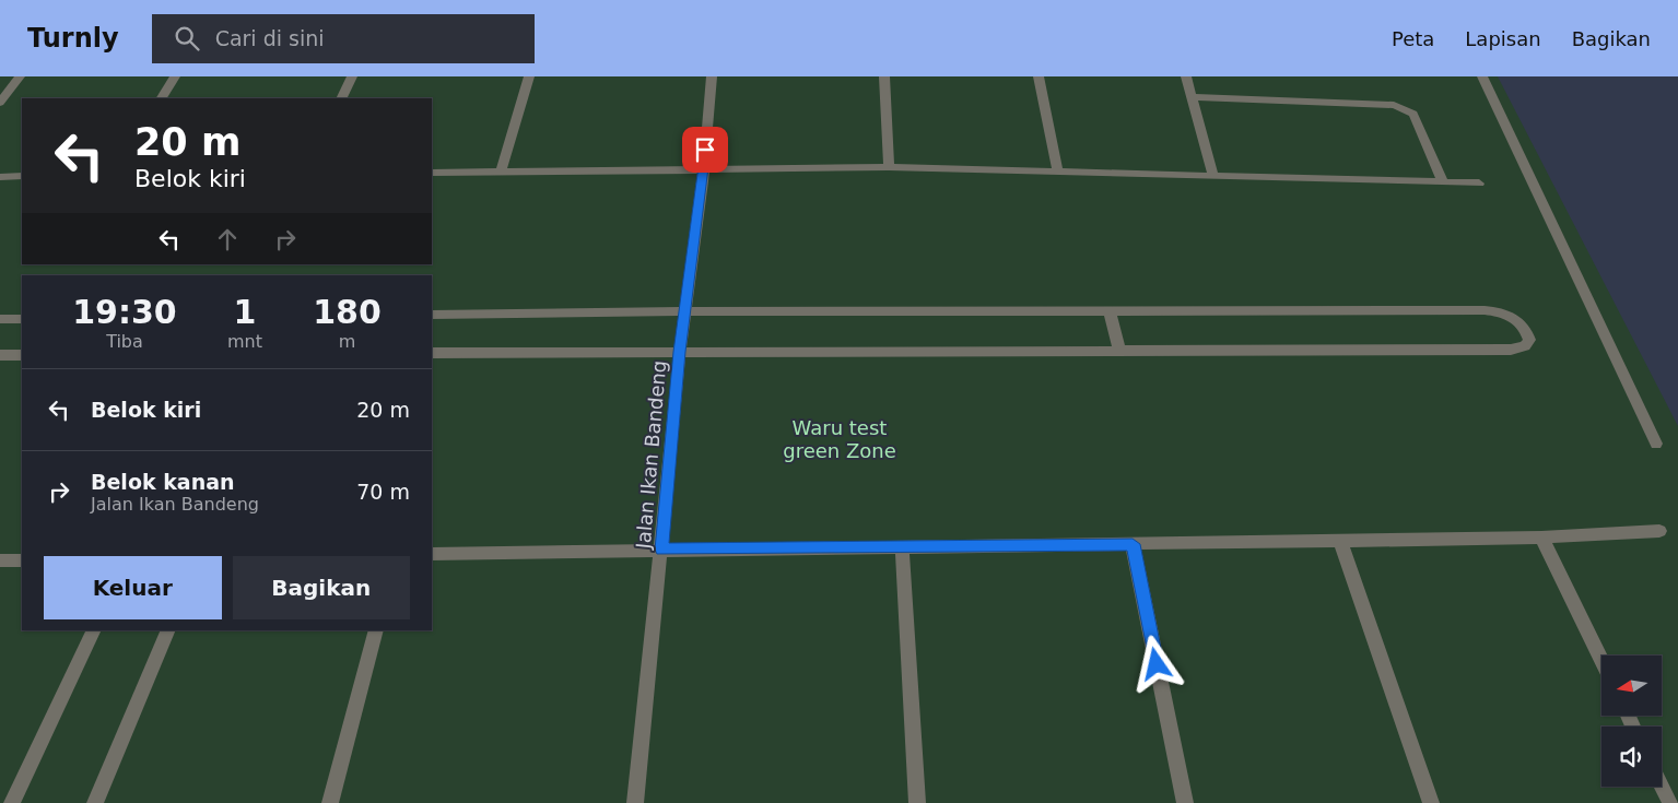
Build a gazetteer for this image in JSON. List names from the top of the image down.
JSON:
{
  "streets": {
    "street": ["Jalan Ikan Bandeng"]
  },
  "parks": ["Waru test green Zone"],
  "north": "left",
  "page": {
    "header": "Turnly",
    "search": "Cari di sini",
    "nav": ["Peta", "Lapisan", "Bagikan"],
    "turn": ["20 m", "Belok kiri"],
    "eta": [
      "19:30",
      "Tiba",
      "1",
      "mnt",
      "180",
      "m"
    ],
    "list": [
      {
        "name": "Belok kiri",
        "value": "20 m"
      },
      {
        "name": "Belok kanan",
        "note": "Jalan Ikan Bandeng",
        "value": "70 m"
      }
    ],
    "buttons": ["Keluar", "Bagikan"]
  }
}
